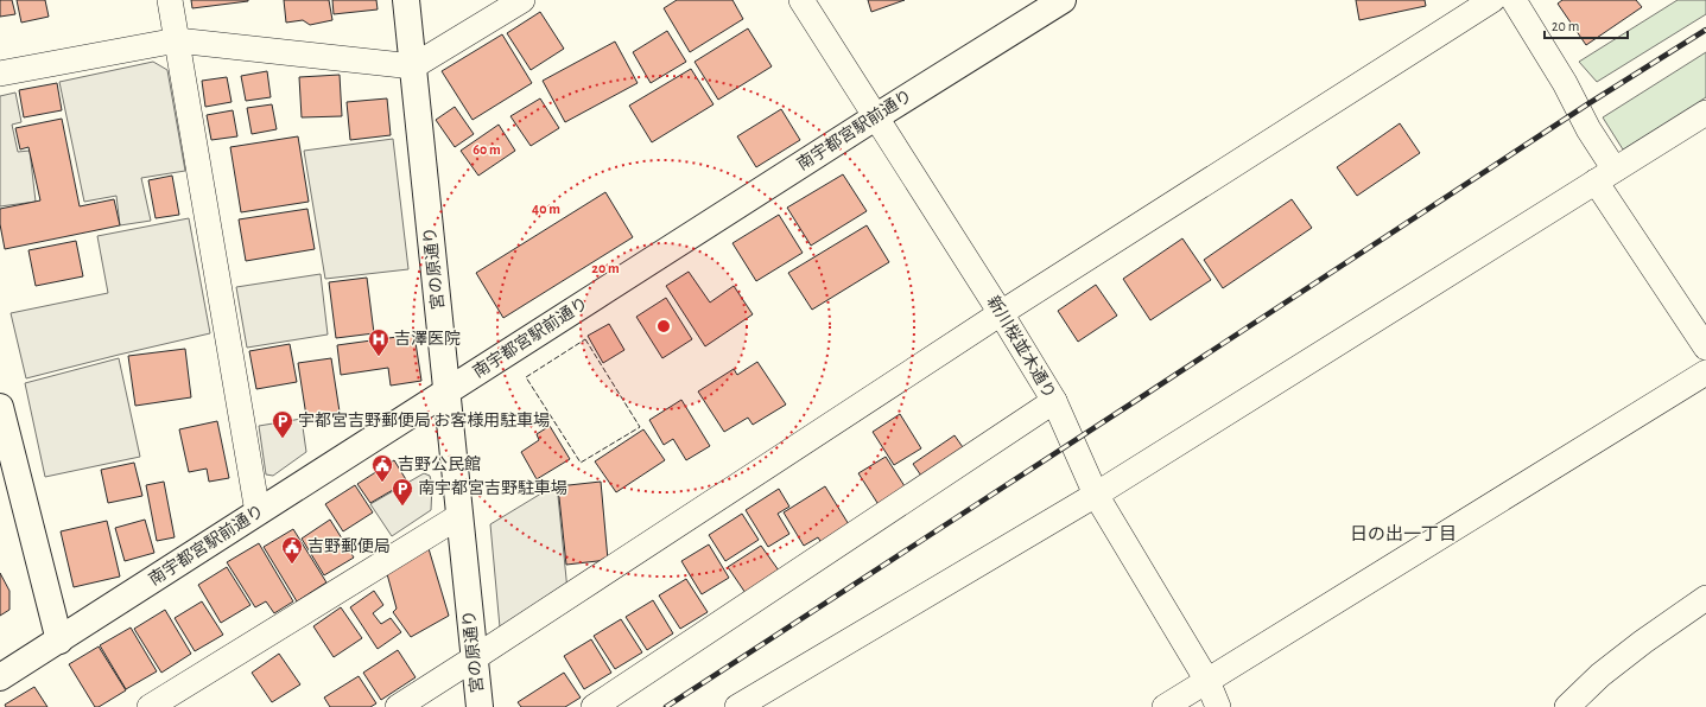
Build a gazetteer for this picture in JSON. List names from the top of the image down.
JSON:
{
  "streets": {
    "street": ["南宇都宮駅前通り", "宮の原通り", "新川桜並木通り"]
  },
  "crossings": [
    ["南宇都宮駅前通り", "宮の原通り"],
    ["南宇都宮駅前通り", "新川桜並木通り"]
  ],
  "districts": ["日の出一丁目"],
  "places": {
    "hospital": ["吉澤医院"],
    "parking": ["宇都宮吉野郵便局 お客様用駐車場", "南宇都宮吉野駐車場"],
    "public building": ["吉野公民館", "吉野郵便局"]
  },
  "scale_bar": "20 m",
  "rings": ["60 m", "40 m", "20 m"]
}
